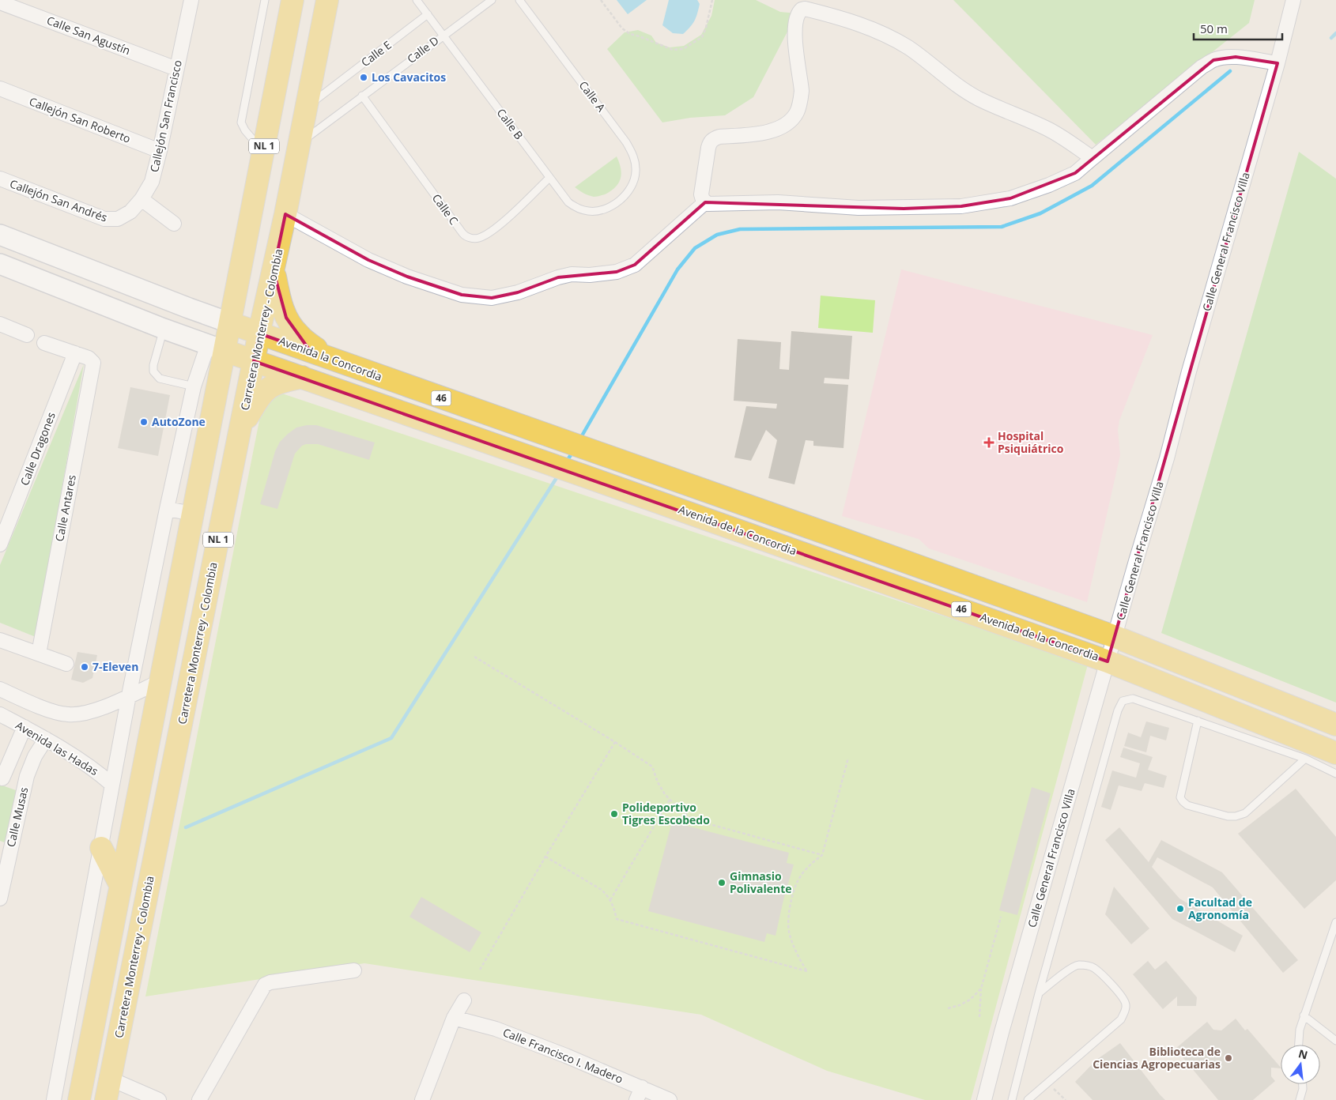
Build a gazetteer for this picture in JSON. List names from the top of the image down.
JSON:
{
  "streets": {
    "main road": [
      "NL 1",
      "Carretera Monterrey - Colombia",
      "Avenida la Concordia",
      "46",
      "Avenida de la Concordia"
    ],
    "street": [
      "Calle San Agustín",
      "Callejón San Francisco",
      "Callejón San Roberto",
      "Callejón San Andrés",
      "Calle General Francisco Villa",
      "Calle Dragones",
      "Calle Antares",
      "Avenida las Hadas",
      "Calle Musas",
      "Calle Francisco I. Madero"
    ],
    "lane": [
      "Calle D",
      "Calle E",
      "Calle A",
      "Calle B",
      "Calle C"
    ]
  },
  "crossings": [
    ["Calle San Agustín", "Callejón San Francisco"],
    ["Calle D", "Calle B"],
    ["Calle D", "Calle C"],
    ["Calle D", "Carretera Monterrey - Colombia"],
    ["Calle E", "Calle B"],
    ["Calle E", "Carretera Monterrey - Colombia"],
    ["Calle A", "Calle B"],
    ["Callejón San Francisco", "Callejón San Roberto"],
    ["Callejón San Francisco", "Callejón San Andrés"],
    ["Calle B", "Calle C"],
    ["NL 1", "Avenida la Concordia"],
    ["NL 1", "46"],
    ["Calle General Francisco Villa", "Avenida la Concordia"],
    ["Calle General Francisco Villa", "46"],
    ["Calle General Francisco Villa", "Avenida de la Concordia"],
    ["Carretera Monterrey - Colombia", "Avenida la Concordia"],
    ["Carretera Monterrey - Colombia", "46"],
    ["Avenida la Concordia", "46"],
    ["46", "Avenida de la Concordia"],
    ["Calle Dragones", "Calle Antares"],
    ["Avenida las Hadas", "Calle Musas"]
  ],
  "places": {
    "other": [
      "Los Cavacitos",
      "AutoZone",
      "7-Eleven",
      "Polideportivo Tigres Escobedo",
      "Gimnasio Polivalente",
      "Facultad de Agronomía",
      "Biblioteca de Ciencias Agropecuarias"
    ],
    "health": ["Hospital Psiquiátrico"]
  },
  "scale_bar": "50 m",
  "north": "top"
}
